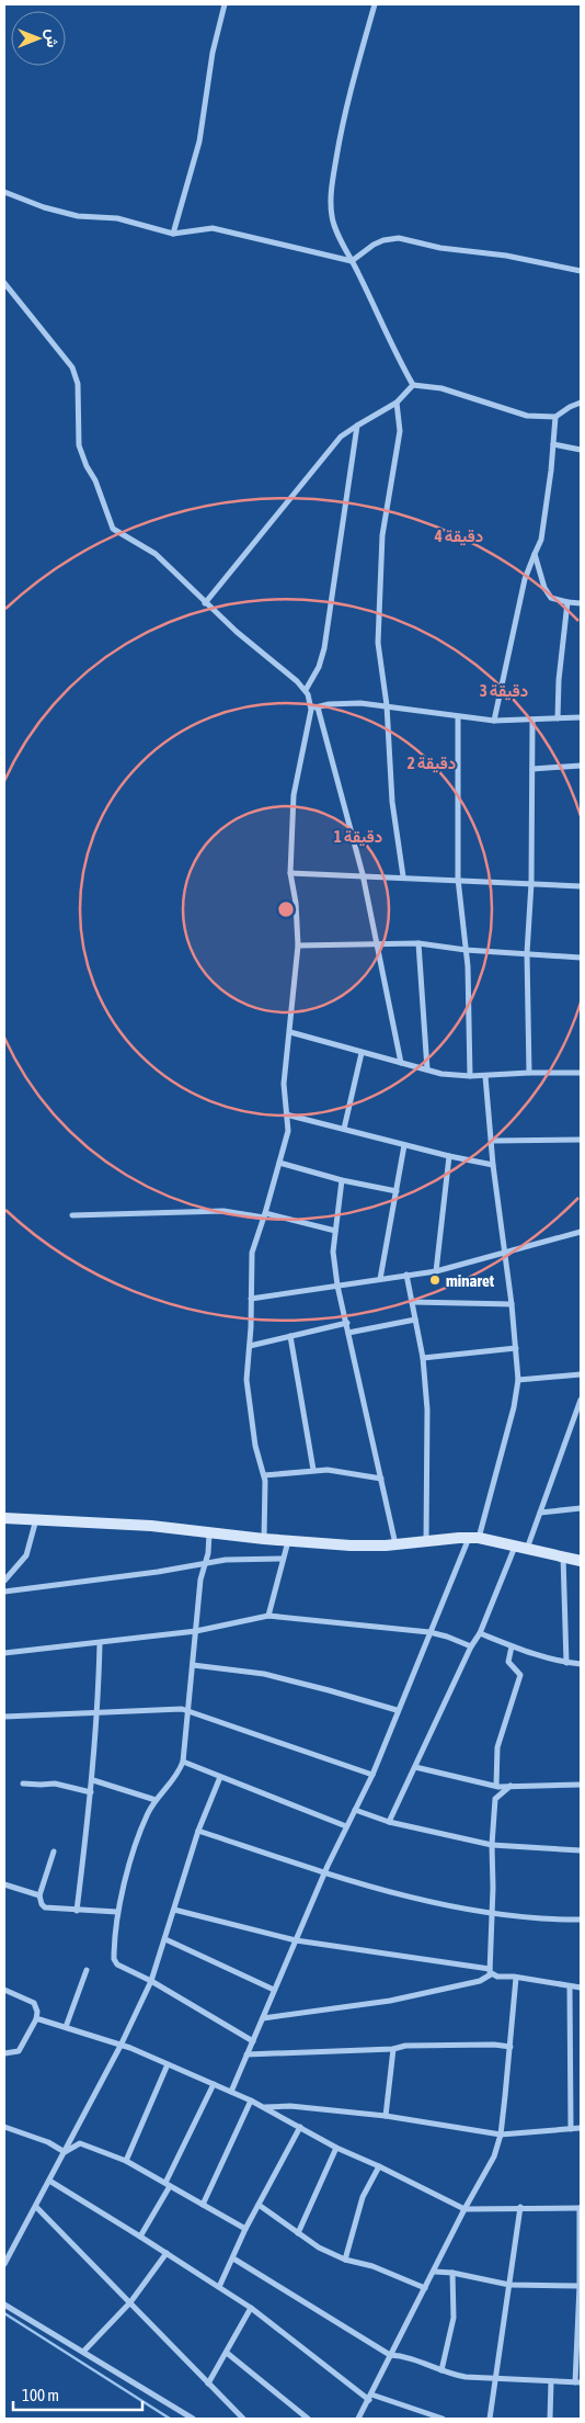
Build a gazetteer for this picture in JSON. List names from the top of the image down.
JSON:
{
  "places": ["minaret"],
  "scale_bar": "100 m",
  "north": "right",
  "rings": [
    "4 دقيقة",
    "3 دقيقة",
    "2 دقيقة",
    "1 دقيقة"
  ]
}
